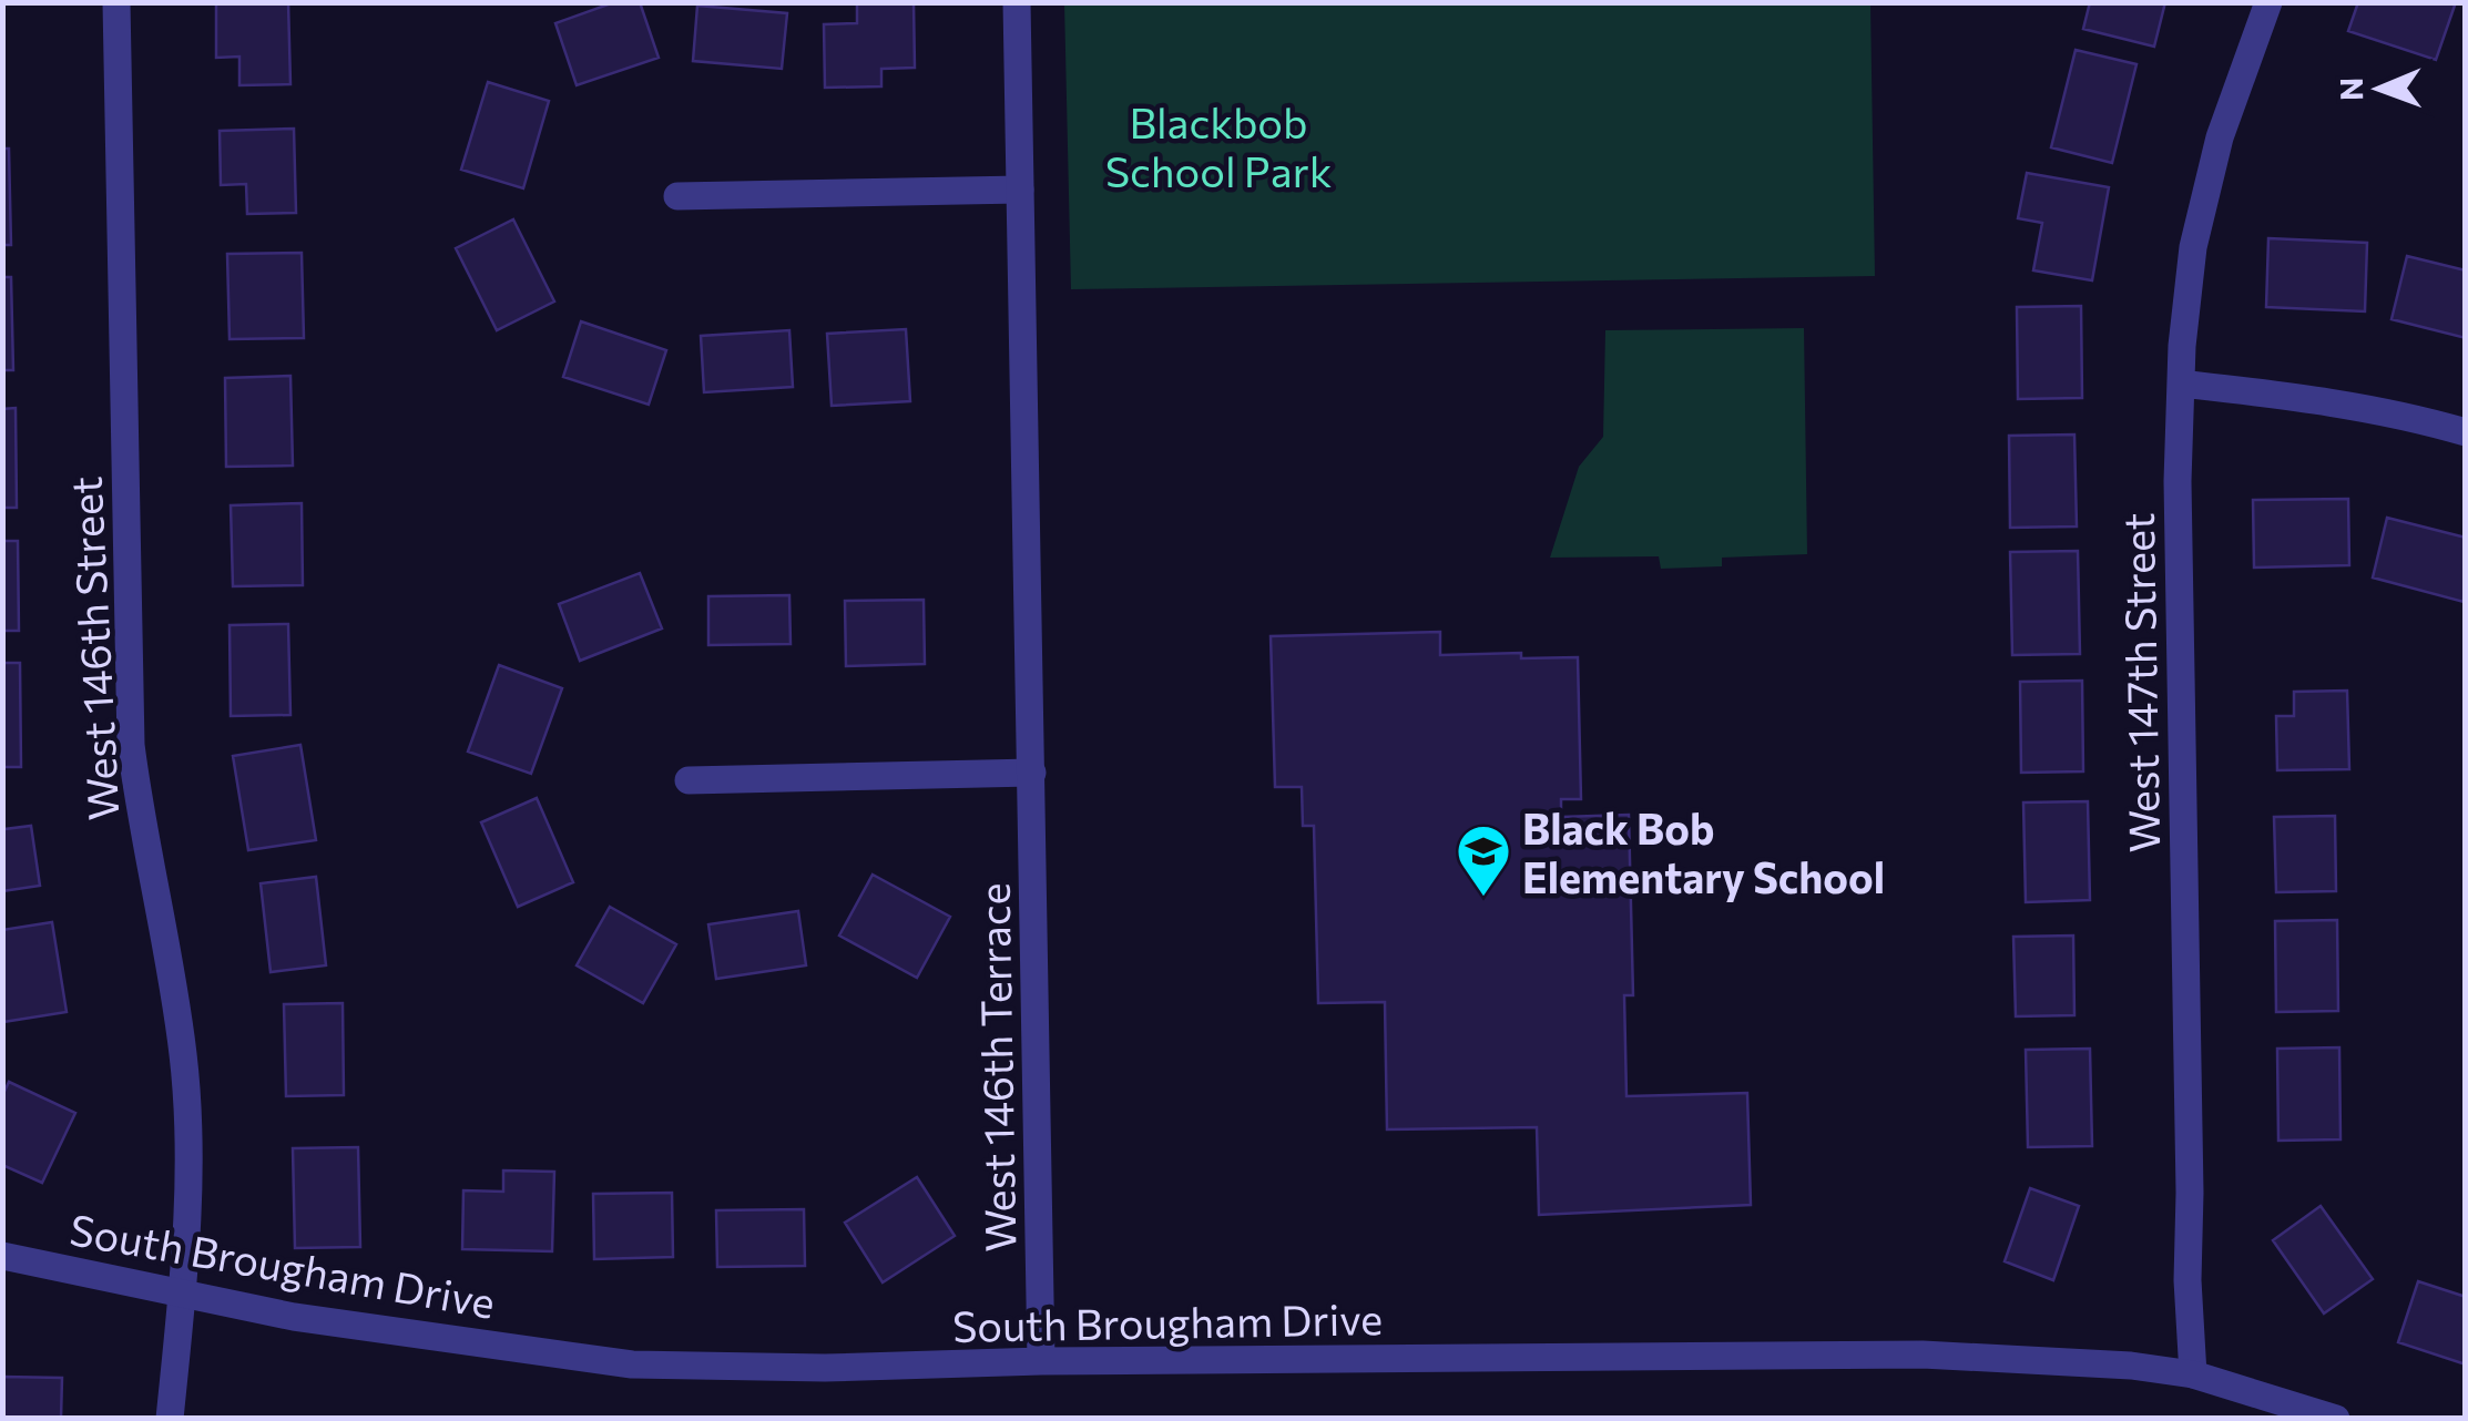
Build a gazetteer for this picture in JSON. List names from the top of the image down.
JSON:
{
  "streets": {
    "street": [
      "West 146th Street",
      "West 147th Street",
      "West 146th Terrace",
      "South Brougham Drive"
    ]
  },
  "crossings": [
    ["West 146th Street", "South Brougham Drive"],
    ["West 147th Street", "South Brougham Drive"],
    ["West 146th Terrace", "South Brougham Drive"]
  ],
  "parks": ["Blackbob School Park"],
  "places": {
    "school or university": ["Black Bob Elementary School"]
  },
  "north": "left"
}
